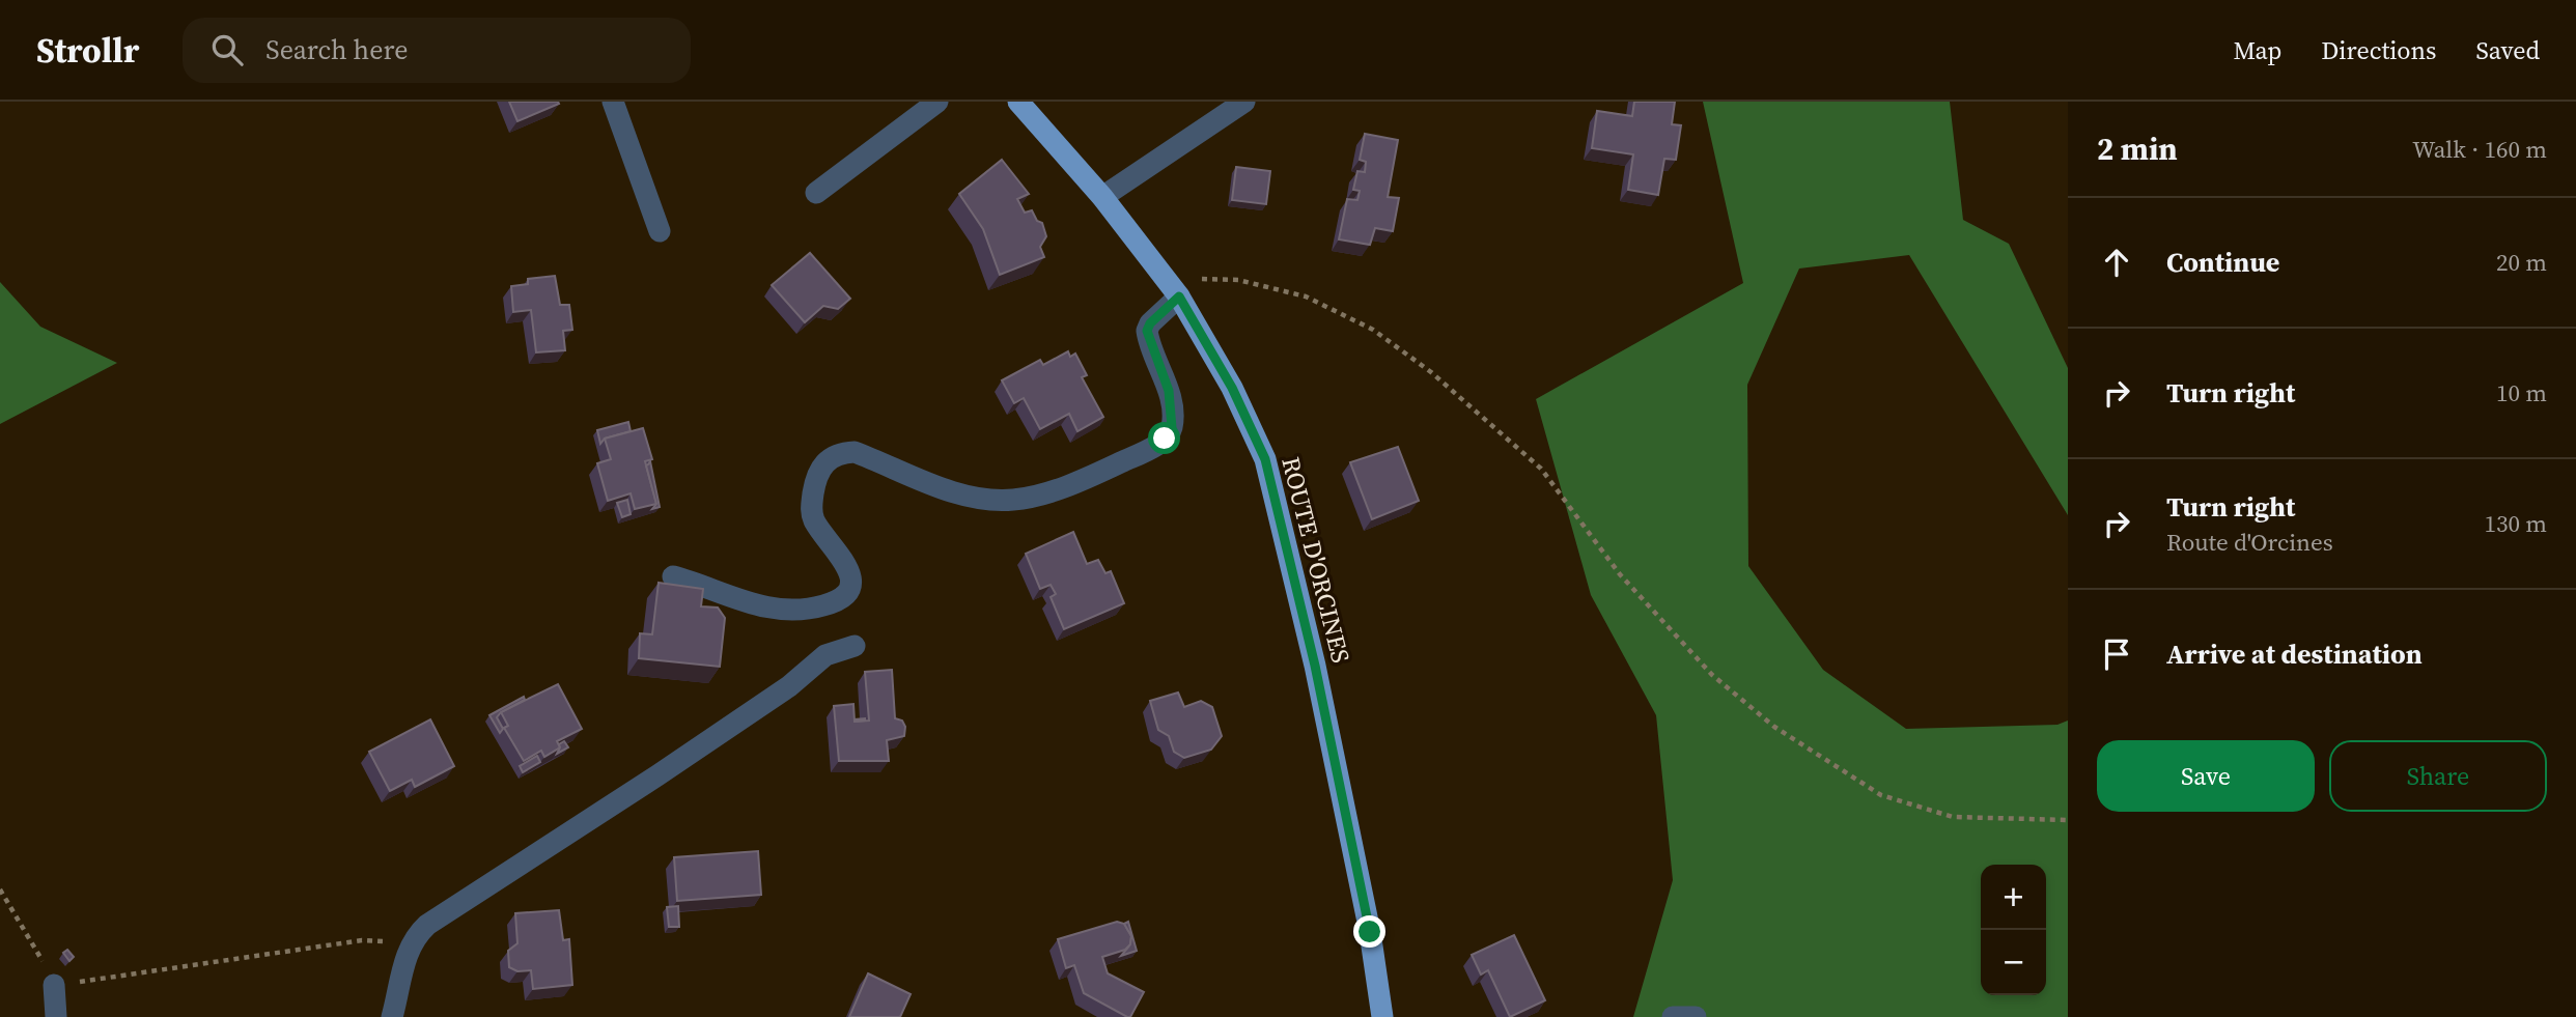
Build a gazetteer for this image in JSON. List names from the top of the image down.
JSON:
{
  "streets": {
    "main road": ["ROUTE D'ORCINES"]
  },
  "page": {
    "header": "Strollr",
    "search": "Search here",
    "nav": ["Map", "Directions", "Saved"],
    "heading": ["2 min", "Walk · 160 m"],
    "list": [
      ["Continue", "20 m"],
      ["Turn right", "10 m"],
      ["Turn right", "Route d'Orcines", "130 m"],
      "Arrive at destination"
    ],
    "buttons": ["Save", "Share"],
    "map_buttons": ["+", "−"]
  }
}
